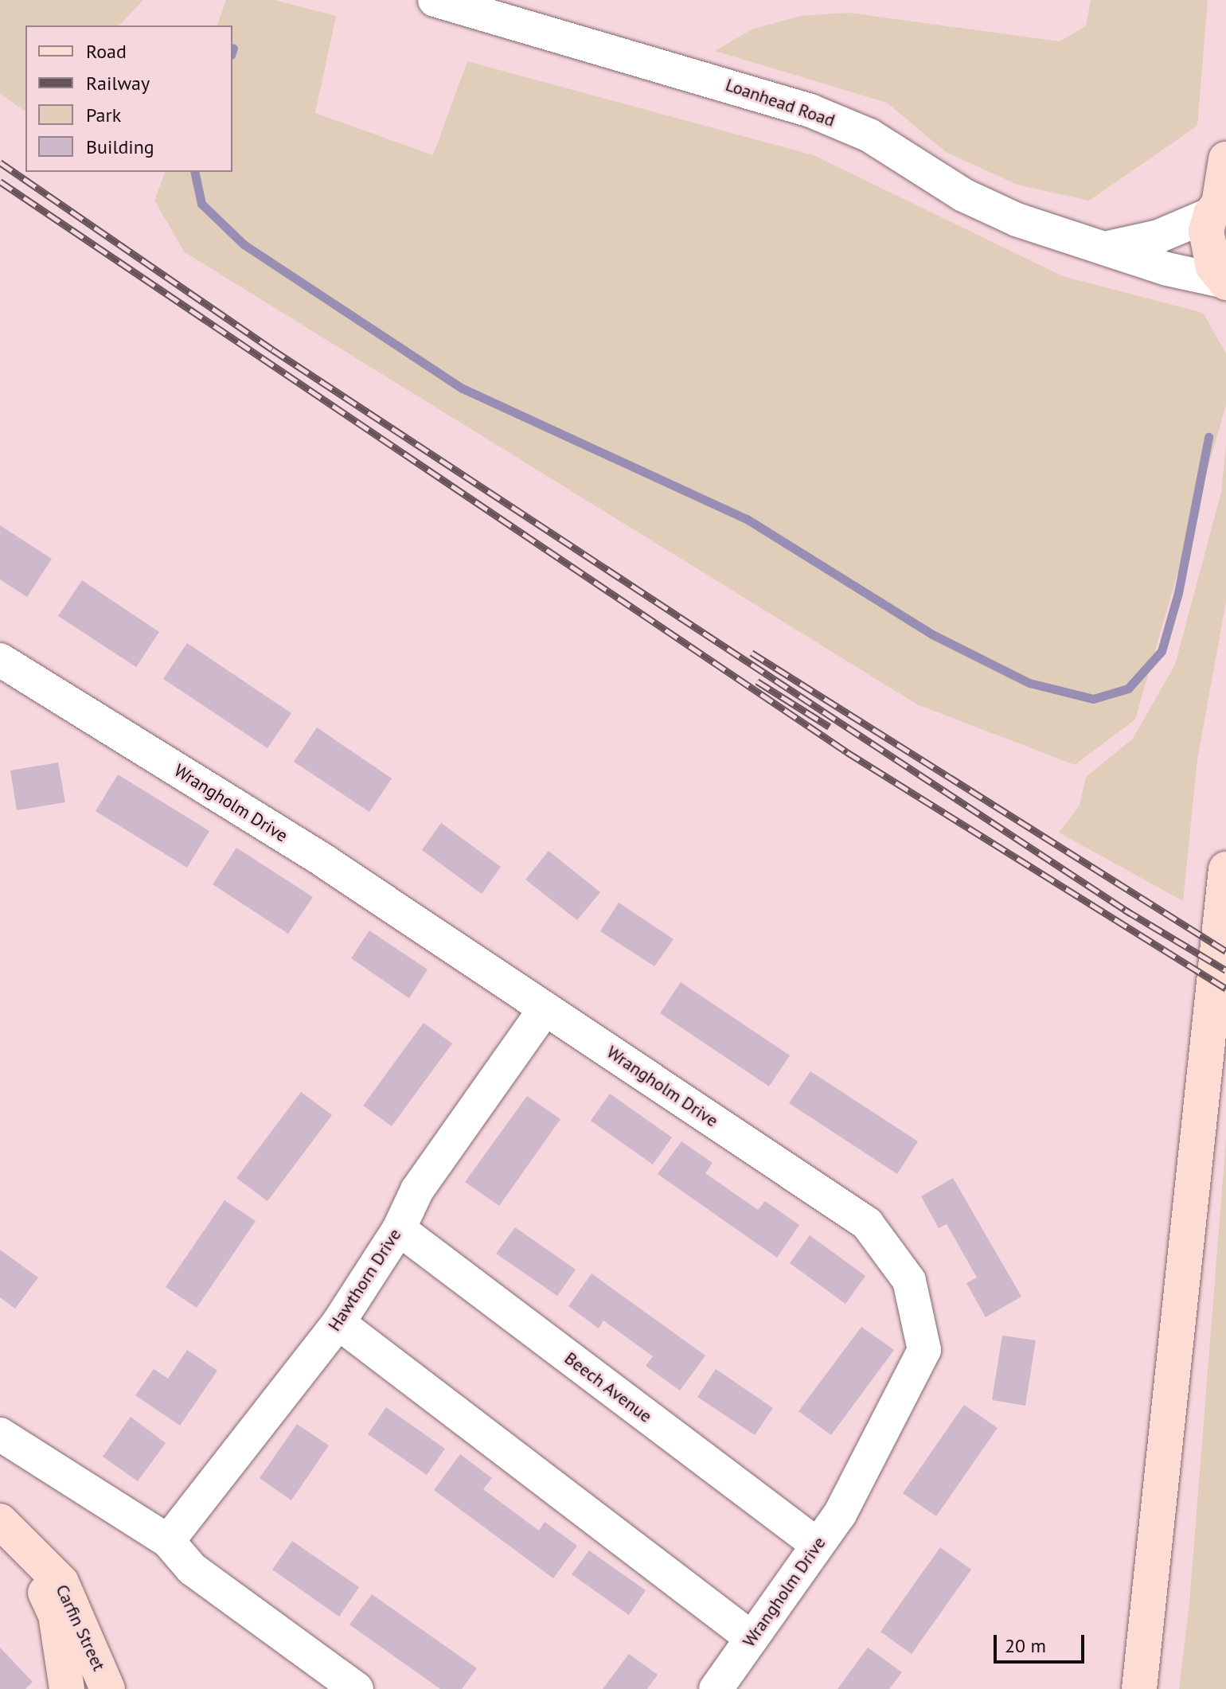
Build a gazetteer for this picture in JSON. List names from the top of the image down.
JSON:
{
  "streets": {
    "main road": ["Carfin Street"],
    "street": [
      "Loanhead Road",
      "Wrangholm Drive",
      "Hawthorn Drive",
      "Beech Avenue"
    ]
  },
  "crossings": [
    ["Wrangholm Drive", "Hawthorn Drive"],
    ["Wrangholm Drive", "Beech Avenue"],
    ["Hawthorn Drive", "Beech Avenue"]
  ],
  "legend": [
    "Road",
    "Railway",
    "Park",
    "Building"
  ],
  "scale_bar": "20 m"
}
